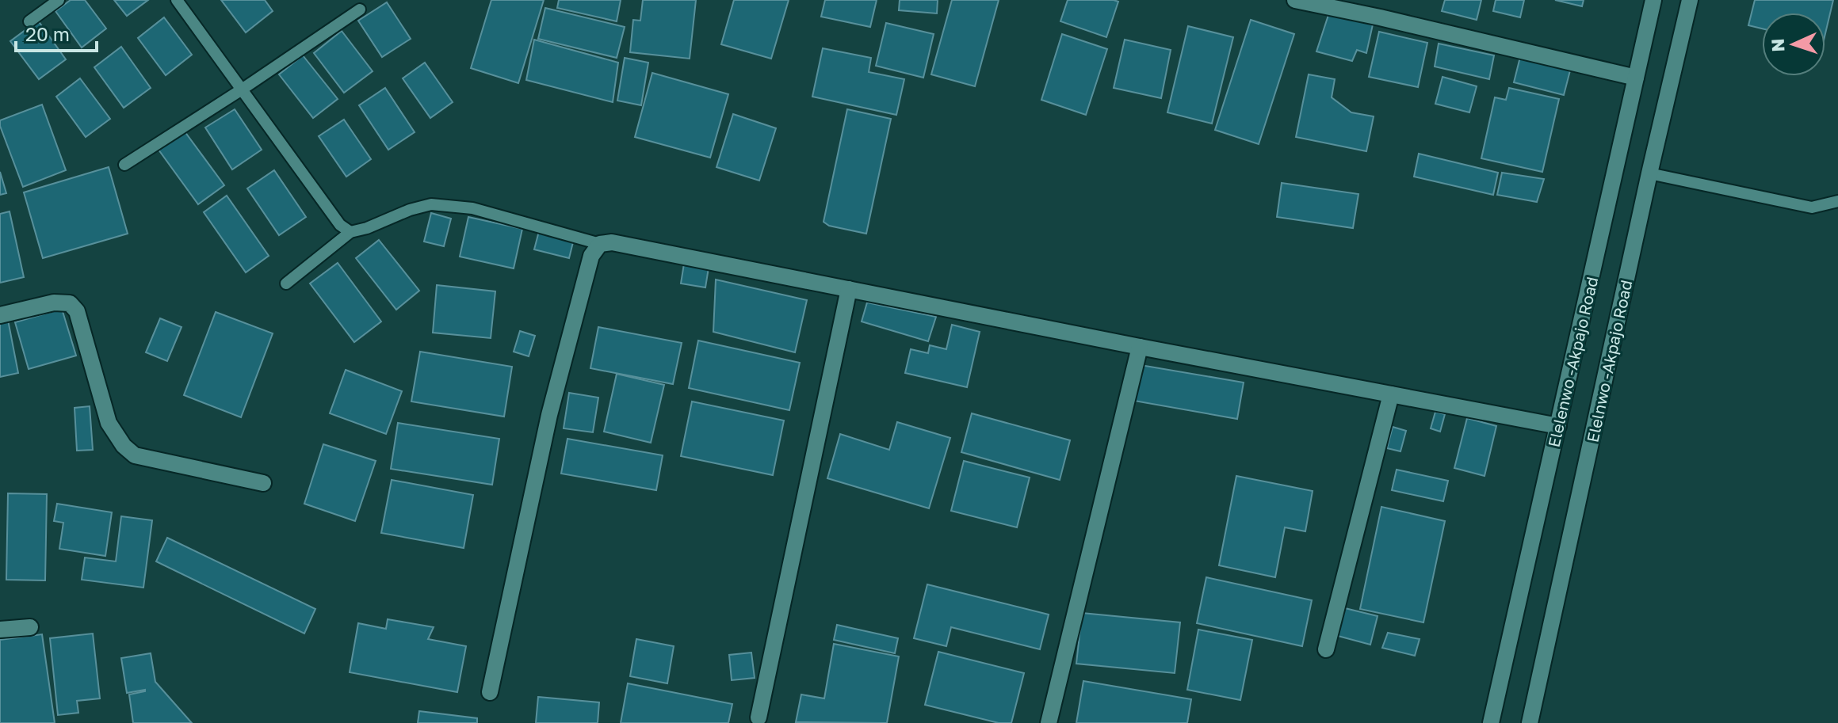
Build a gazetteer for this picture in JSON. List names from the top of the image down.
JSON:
{
  "streets": {
    "street": ["Elelnwo -Akpajo Road", "Elelenwo -Akpajo Road"]
  },
  "scale_bar": "20 m",
  "north": "left"
}
